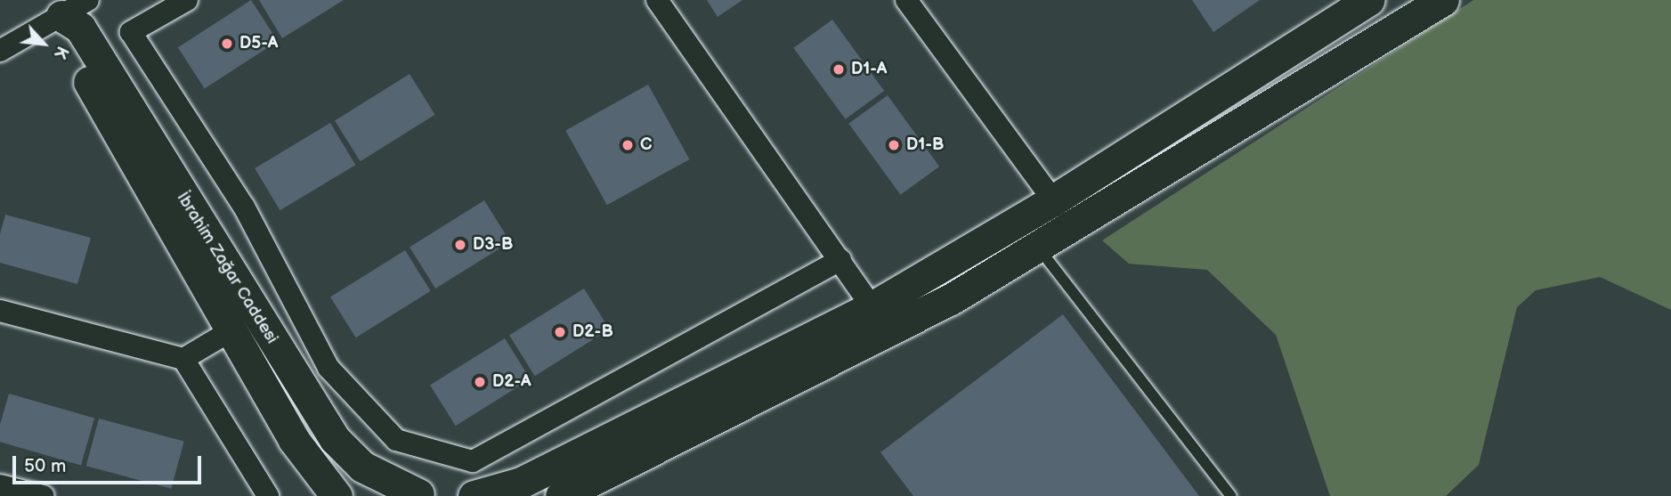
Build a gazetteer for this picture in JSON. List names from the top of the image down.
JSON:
{
  "streets": {
    "main road": ["İbrahim Zağar Caddesi"]
  },
  "places": [
    "D5-A",
    "D1-A",
    "C",
    "D1-B",
    "D3-B",
    "D2-B",
    "D2-A"
  ],
  "scale_bar": "50 m",
  "north": "bottom right"
}
